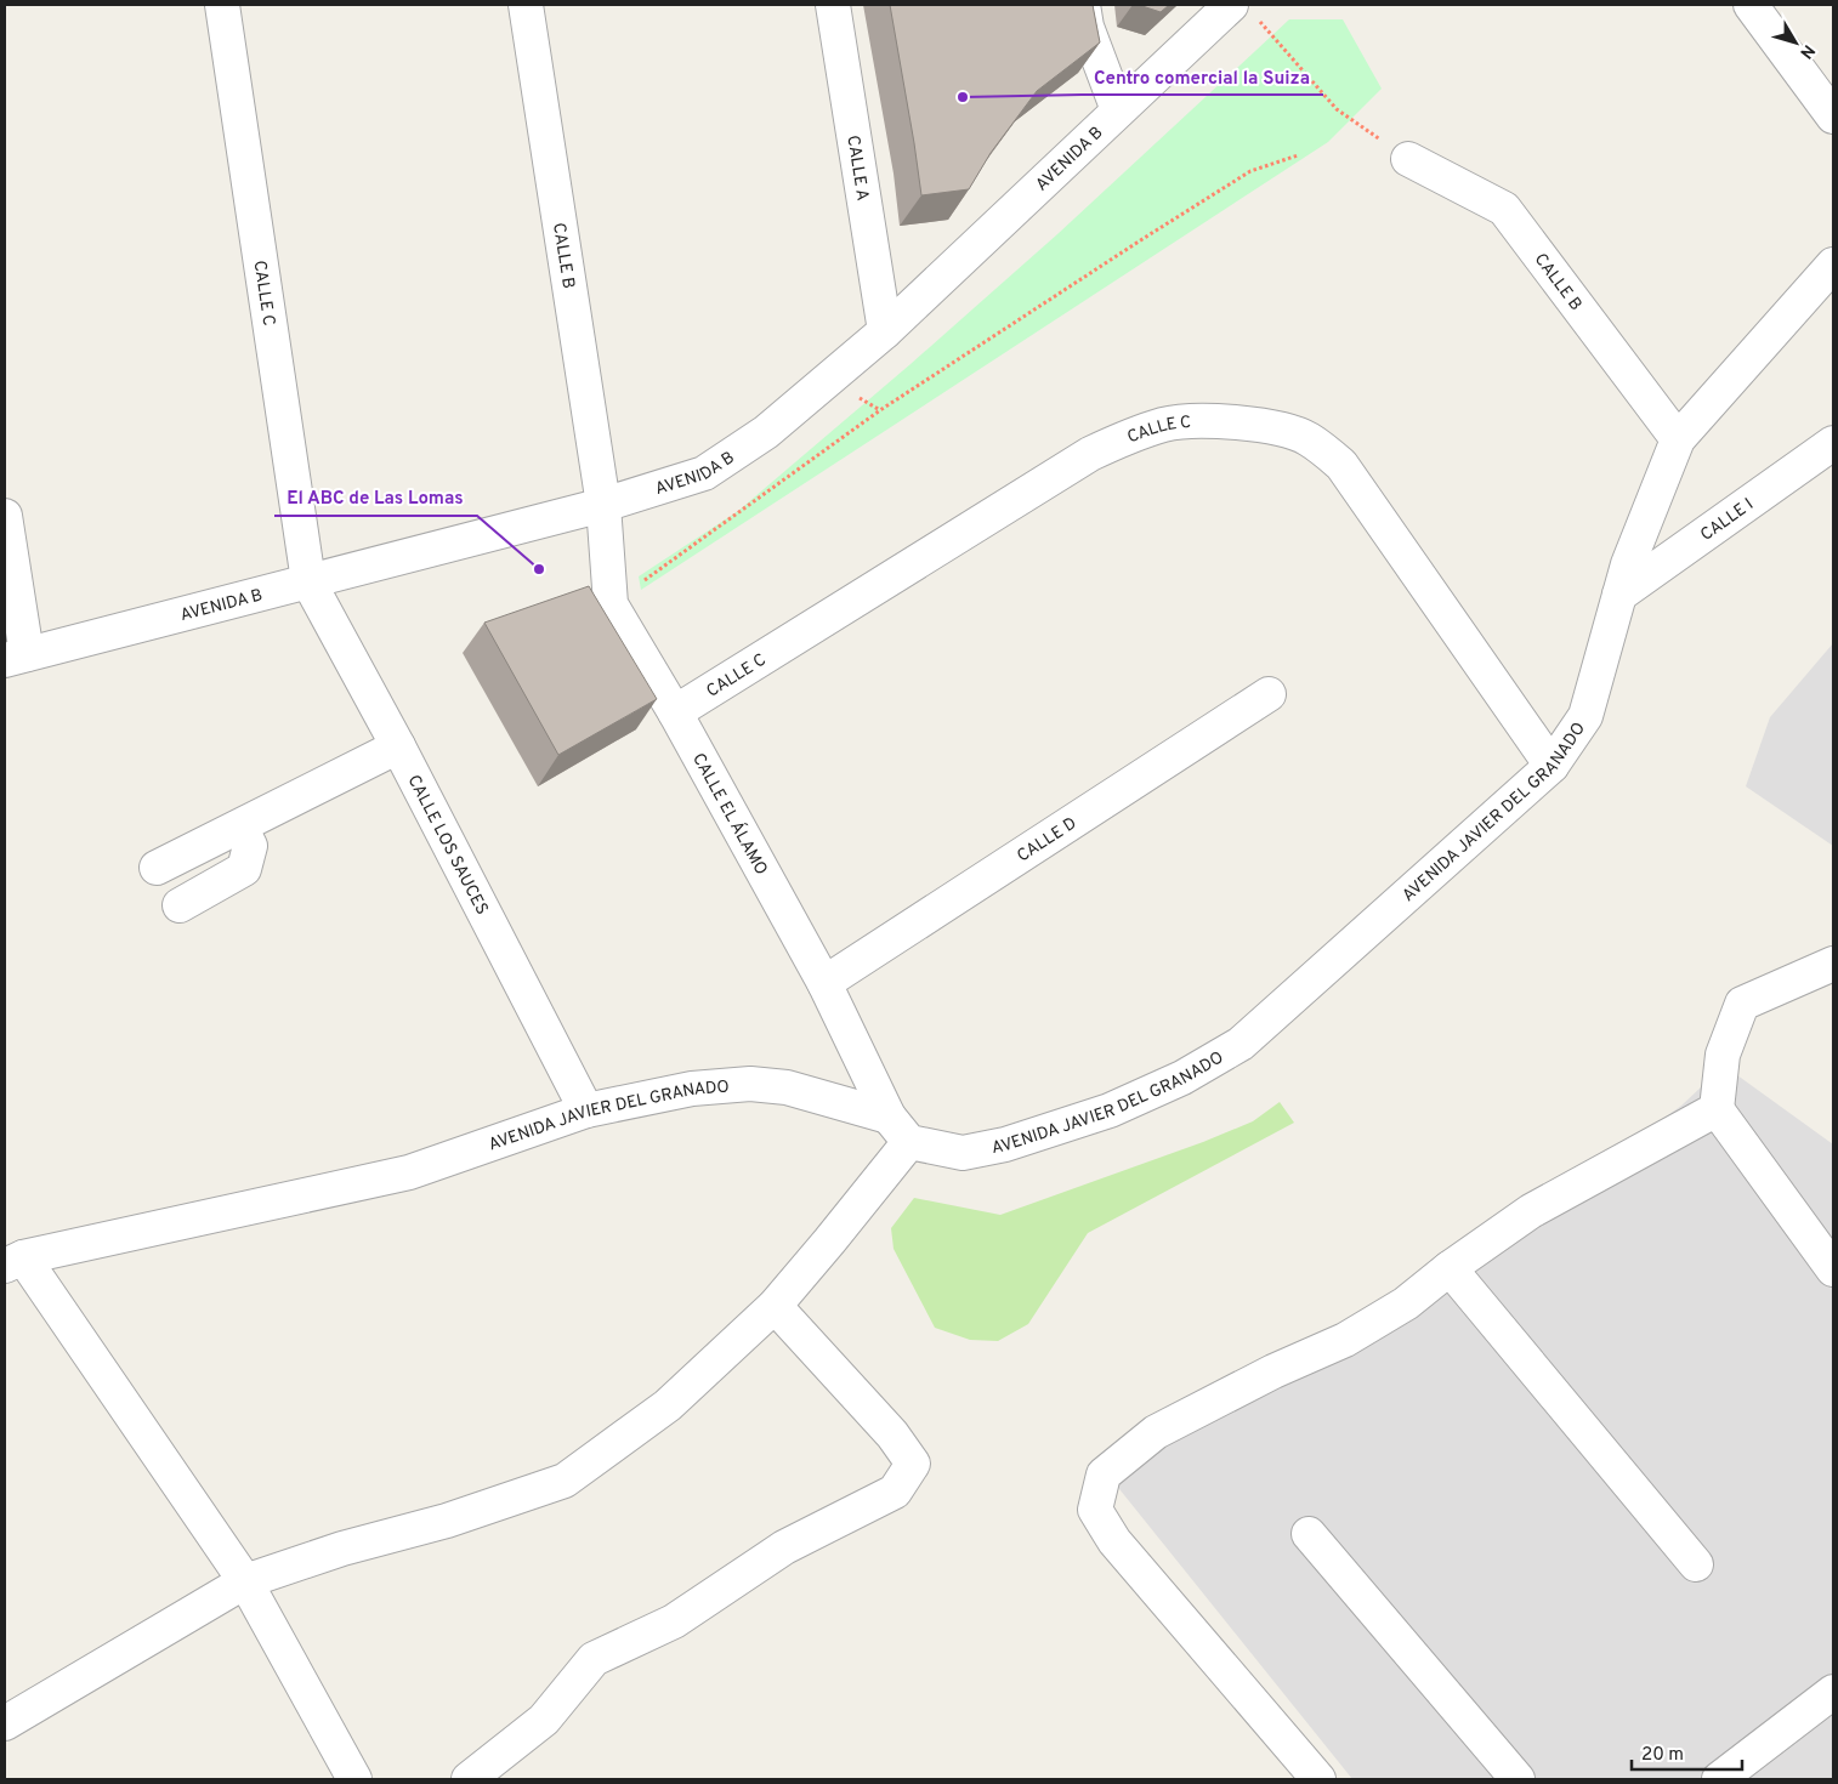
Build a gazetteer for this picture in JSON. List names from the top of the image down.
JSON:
{
  "streets": {
    "street": [
      "AVENIDA B",
      "CALLE A",
      "CALLE B",
      "CALLE C",
      "CALLE I",
      "AVENIDA JAVIER DEL GRANADO",
      "CALLE EL ÁLAMO",
      "CALLE D",
      "CALLE LOS SAUCES"
    ]
  },
  "crossings": [
    ["AVENIDA B", "CALLE A"],
    ["AVENIDA B", "CALLE B"],
    ["AVENIDA B", "CALLE C"],
    ["AVENIDA B", "CALLE EL ÁLAMO"],
    ["AVENIDA B", "CALLE LOS SAUCES"],
    ["CALLE B", "AVENIDA JAVIER DEL GRANADO"],
    ["CALLE B", "CALLE EL ÁLAMO"],
    ["CALLE C", "AVENIDA JAVIER DEL GRANADO"],
    ["CALLE C", "CALLE EL ÁLAMO"],
    ["CALLE C", "CALLE LOS SAUCES"],
    ["CALLE I", "AVENIDA JAVIER DEL GRANADO"],
    ["AVENIDA JAVIER DEL GRANADO", "CALLE EL ÁLAMO"],
    ["AVENIDA JAVIER DEL GRANADO", "CALLE LOS SAUCES"],
    ["CALLE EL ÁLAMO", "CALLE D"]
  ],
  "places": ["Centro comercial la Suiza", "El ABC de Las Lomas"],
  "scale_bar": "20 m",
  "north": "bottom right"
}
